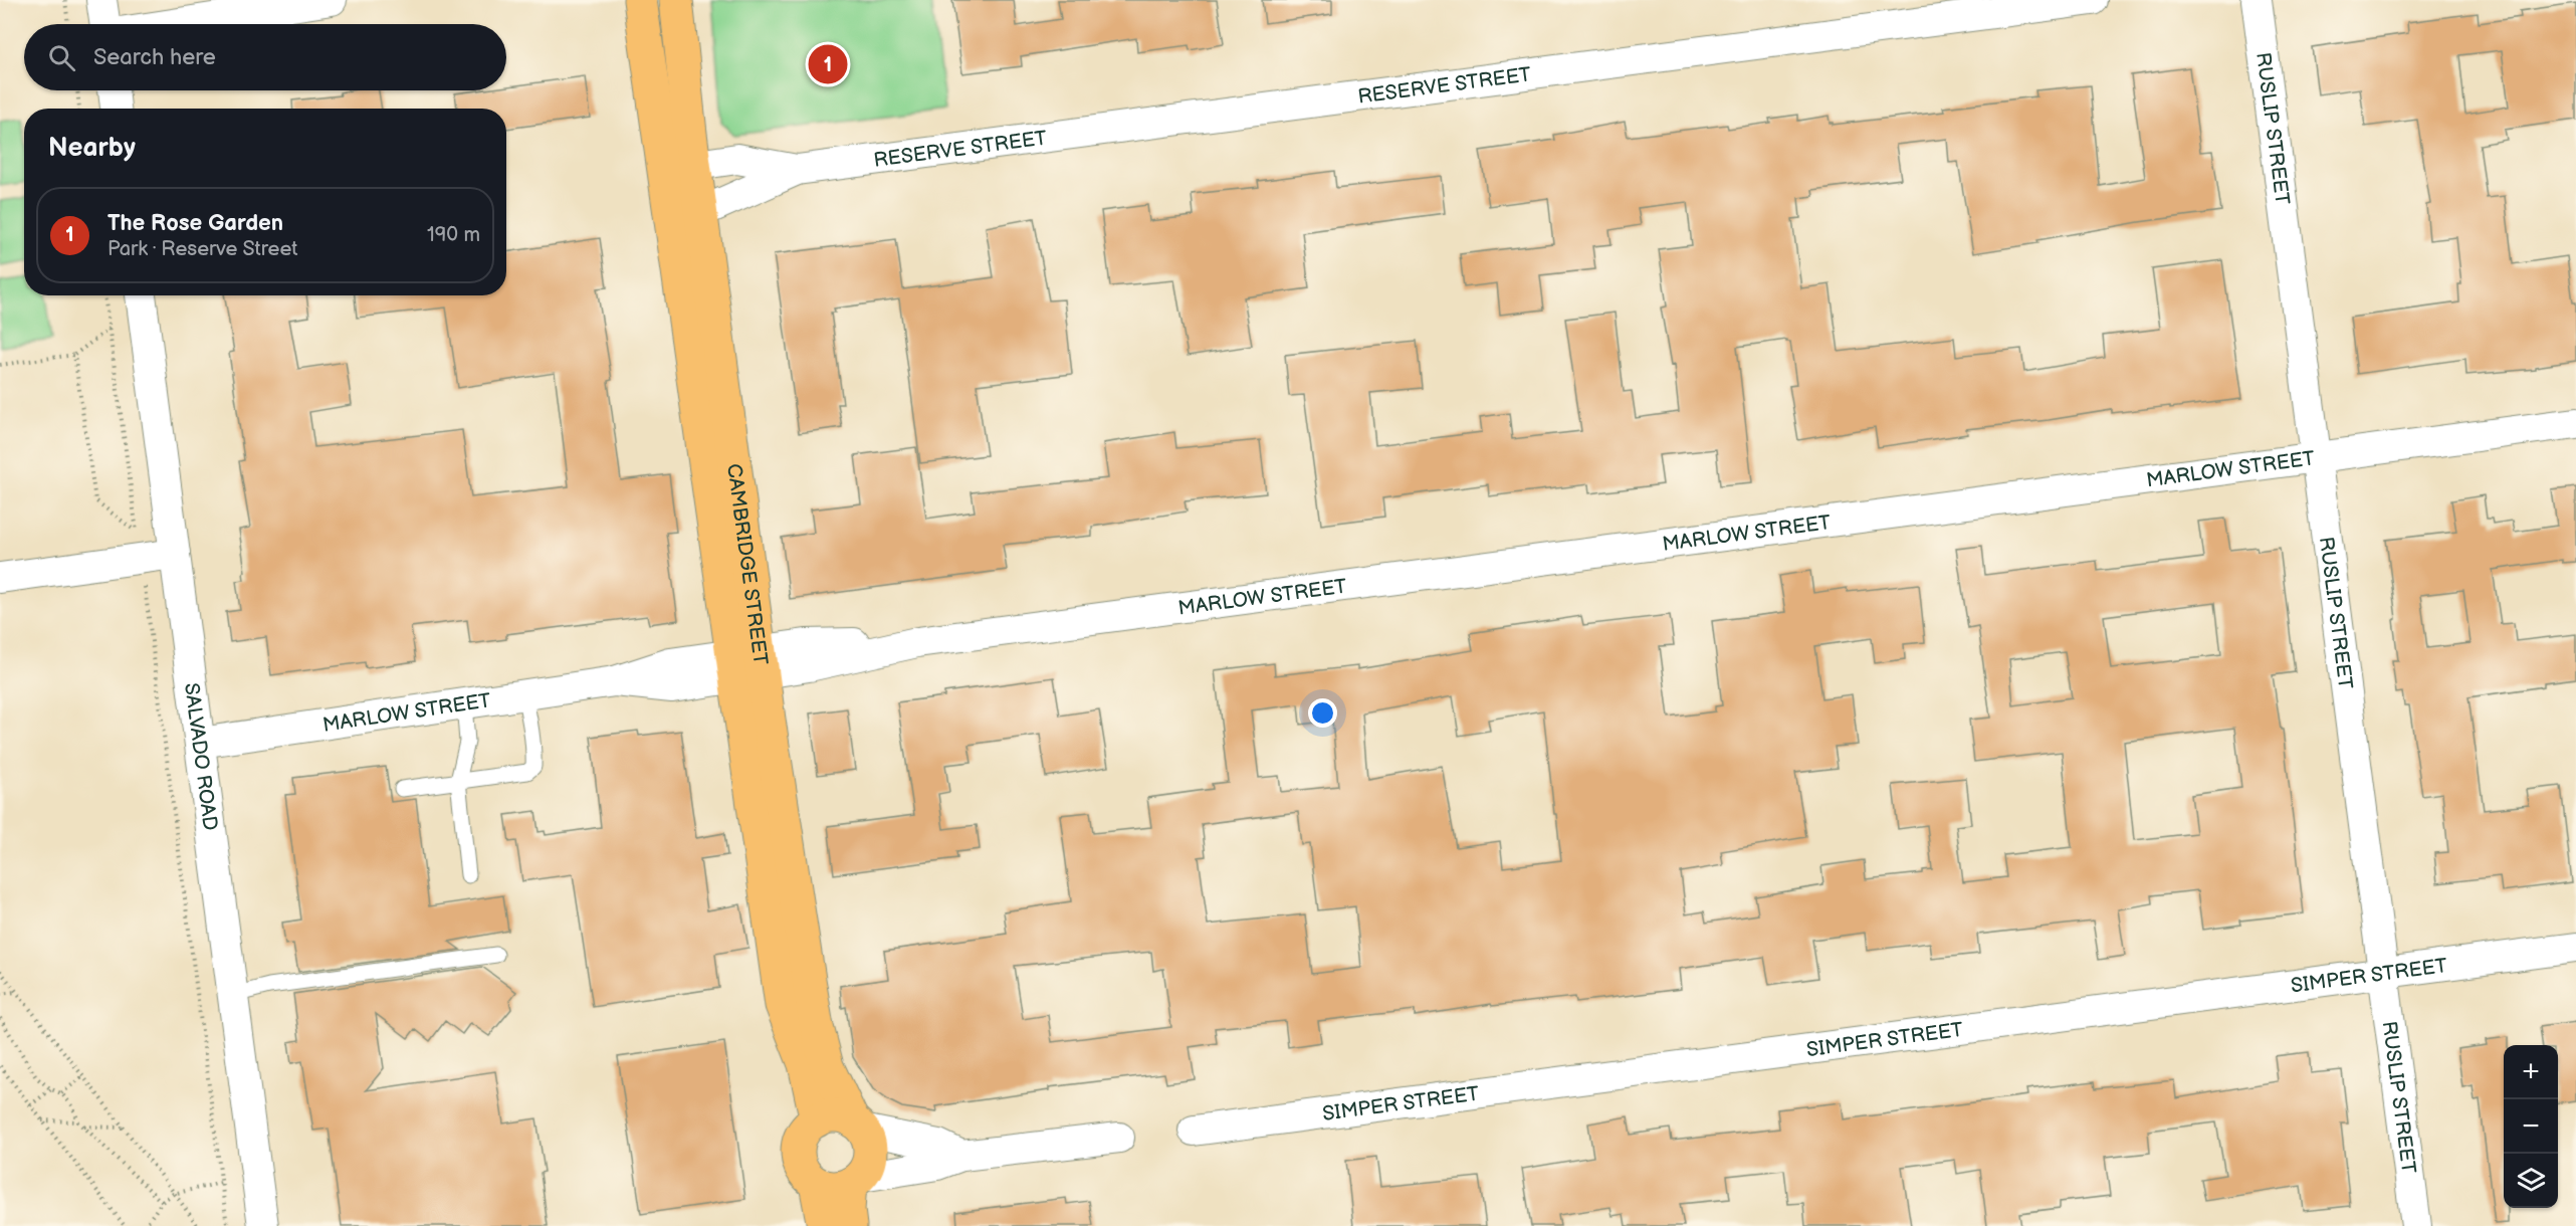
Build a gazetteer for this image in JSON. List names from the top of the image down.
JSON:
{
  "streets": {
    "main road": ["CAMBRIDGE STREET"],
    "street": [
      "RESERVE STREET",
      "RUSLIP STREET",
      "MARLOW STREET",
      "SALVADO ROAD",
      "SIMPER STREET"
    ]
  },
  "crossings": [
    ["RESERVE STREET", "CAMBRIDGE STREET"],
    ["RUSLIP STREET", "MARLOW STREET"],
    ["RUSLIP STREET", "SIMPER STREET"],
    ["MARLOW STREET", "CAMBRIDGE STREET"],
    ["MARLOW STREET", "SALVADO ROAD"]
  ],
  "page": {
    "search": "Search here",
    "pins": "1",
    "heading": "Nearby",
    "list": [
      {
        "mark": "1",
        "name": "The Rose Garden",
        "note": "Park · Reserve Street",
        "value": "190 m"
      }
    ],
    "map_buttons": ["+", "−"]
  }
}
